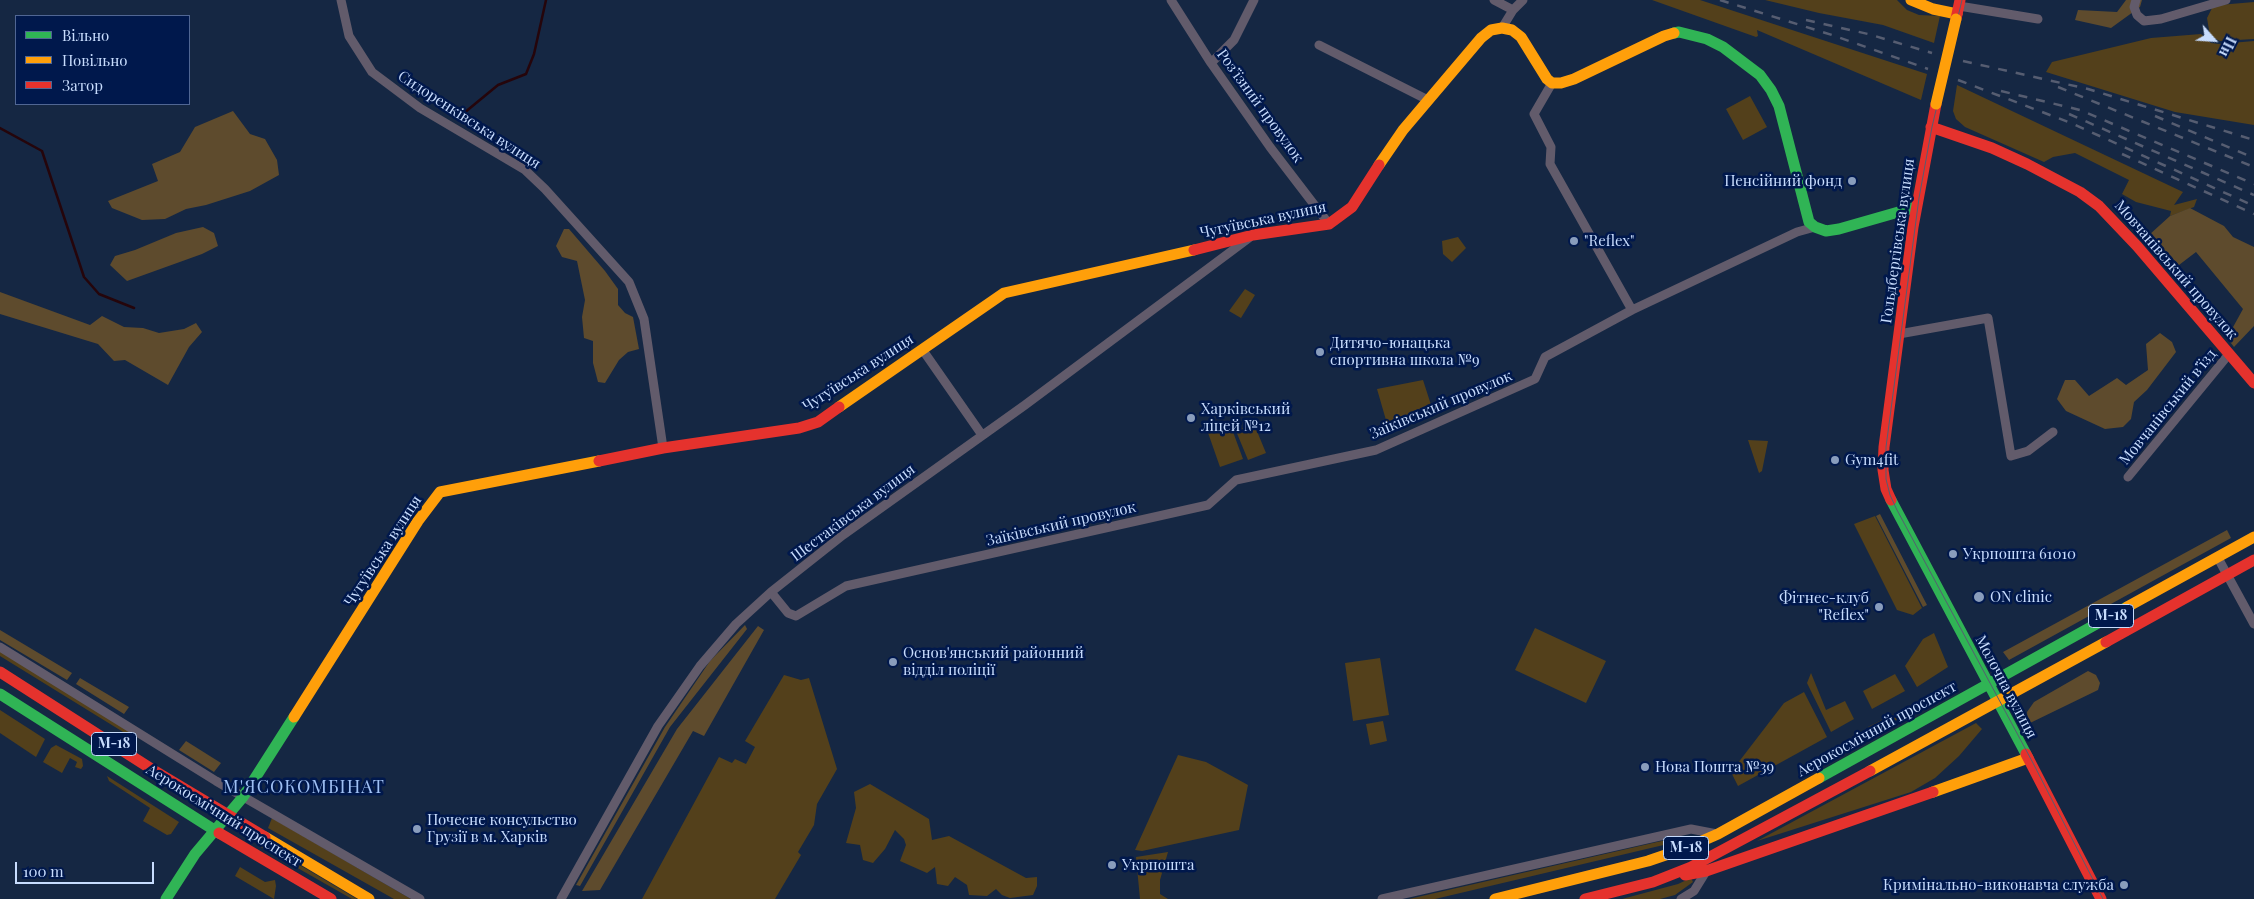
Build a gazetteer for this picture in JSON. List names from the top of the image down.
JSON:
{
  "streets": {
    "main road": [
      "Чугуївська вулиця",
      "Гольдбергівська вулиця",
      "Мовчанівський провулок",
      "М-18",
      "Молочна вулиця",
      "Аерокосмічний проспект"
    ],
    "street": [
      "Роз’їзний провулок",
      "Сидоренківська вулиця",
      "Заїківський провулок",
      "Мовчанівський в’їзд",
      "Шестаківська вулиця"
    ]
  },
  "crossings": [
    ["Роз’їзний провулок", "Чугуївська вулиця"],
    ["Сидоренківська вулиця", "Чугуївська вулиця"],
    ["Чугуївська вулиця", "Шестаківська вулиця"],
    ["Чугуївська вулиця", "Аерокосмічний проспект"],
    ["Гольдбергівська вулиця", "Мовчанівський провулок"],
    ["Гольдбергівська вулиця", "Молочна вулиця"],
    ["Мовчанівський провулок", "Мовчанівський в’їзд"],
    ["Заїківський провулок", "Шестаківська вулиця"],
    ["М-18", "Молочна вулиця"],
    ["Молочна вулиця", "Аерокосмічний проспект"]
  ],
  "districts": ["М'ЯСОКОМБІНАТ"],
  "places": [
    "Пенсійний фонд",
    "\"Reflex\"",
    "Дитячо-юнацька спортивна школа №9",
    "Харківський ліцей №12",
    "Gym4fit",
    "Укрпошта 61010",
    "ON clinic",
    "Фітнес-клуб \"Reflex\"",
    "Основ'янський районний відділ поліції",
    "Нова Пошта №39",
    "Почесне консульство Грузії в м. Харків",
    "Укрпошта",
    "Кримінально-виконавча служба"
  ],
  "legend": ["Вільно", "Повільно", "Затор"],
  "scale_bar": "100 m",
  "north": "bottom right"
}
